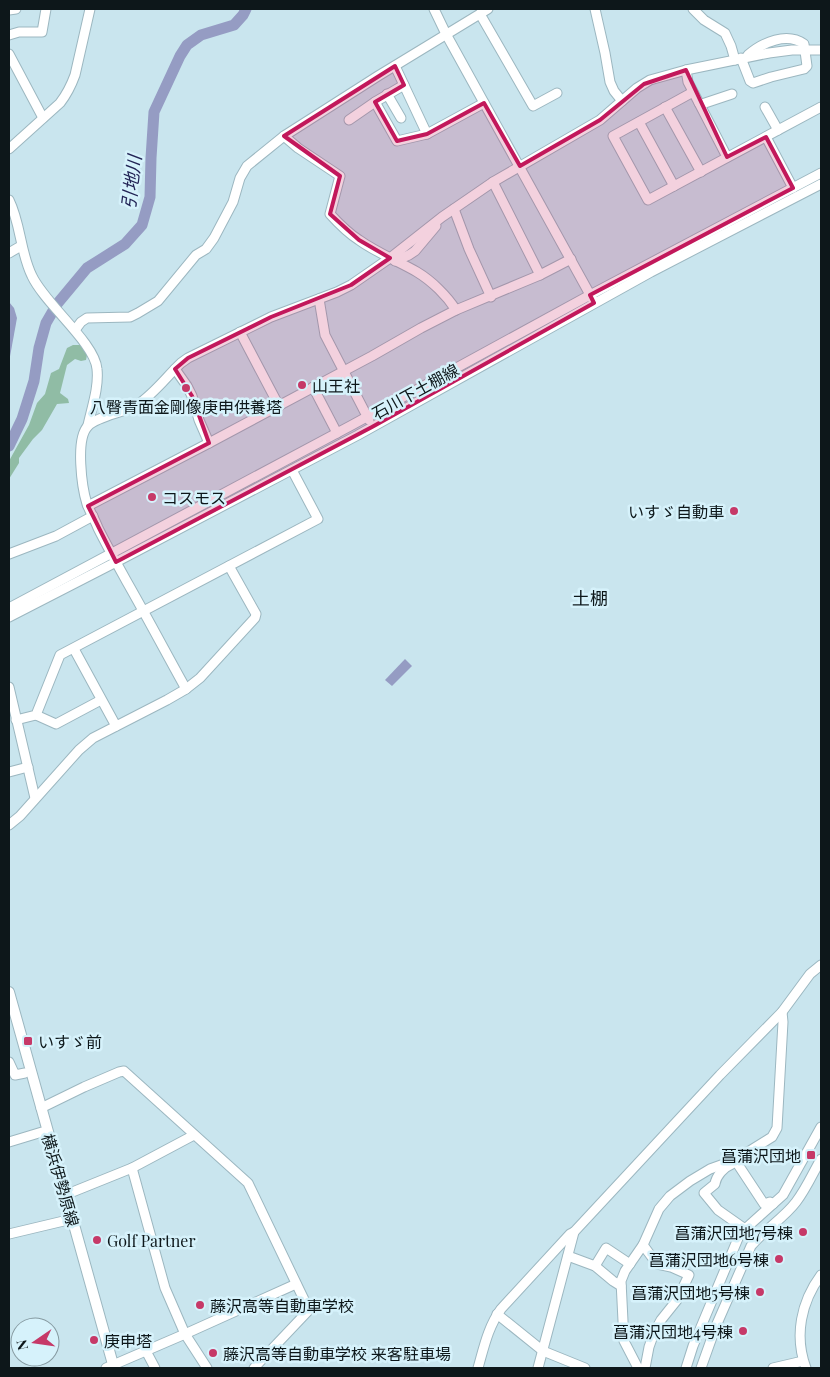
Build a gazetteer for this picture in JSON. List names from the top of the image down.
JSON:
{
  "streets": {
    "main road": ["横浜伊勢原線"],
    "street": ["石川下土棚線"]
  },
  "districts": ["土棚"],
  "water": ["引地川"],
  "places": {
    "other": [
      "山王社",
      "八臀青面金剛像庚申供養塔",
      "コスモス",
      "いすゞ自動車",
      "菖蒲沢団地7号棟",
      "Golf Partner",
      "菖蒲沢団地6号棟",
      "菖蒲沢団地5号棟",
      "藤沢高等自動車学校",
      "菖蒲沢団地4号棟",
      "庚申塔",
      "藤沢高等自動車学校 来客駐車場"
    ],
    "transit": ["いすゞ前", "菖蒲沢団地"]
  },
  "north": "left"
}
